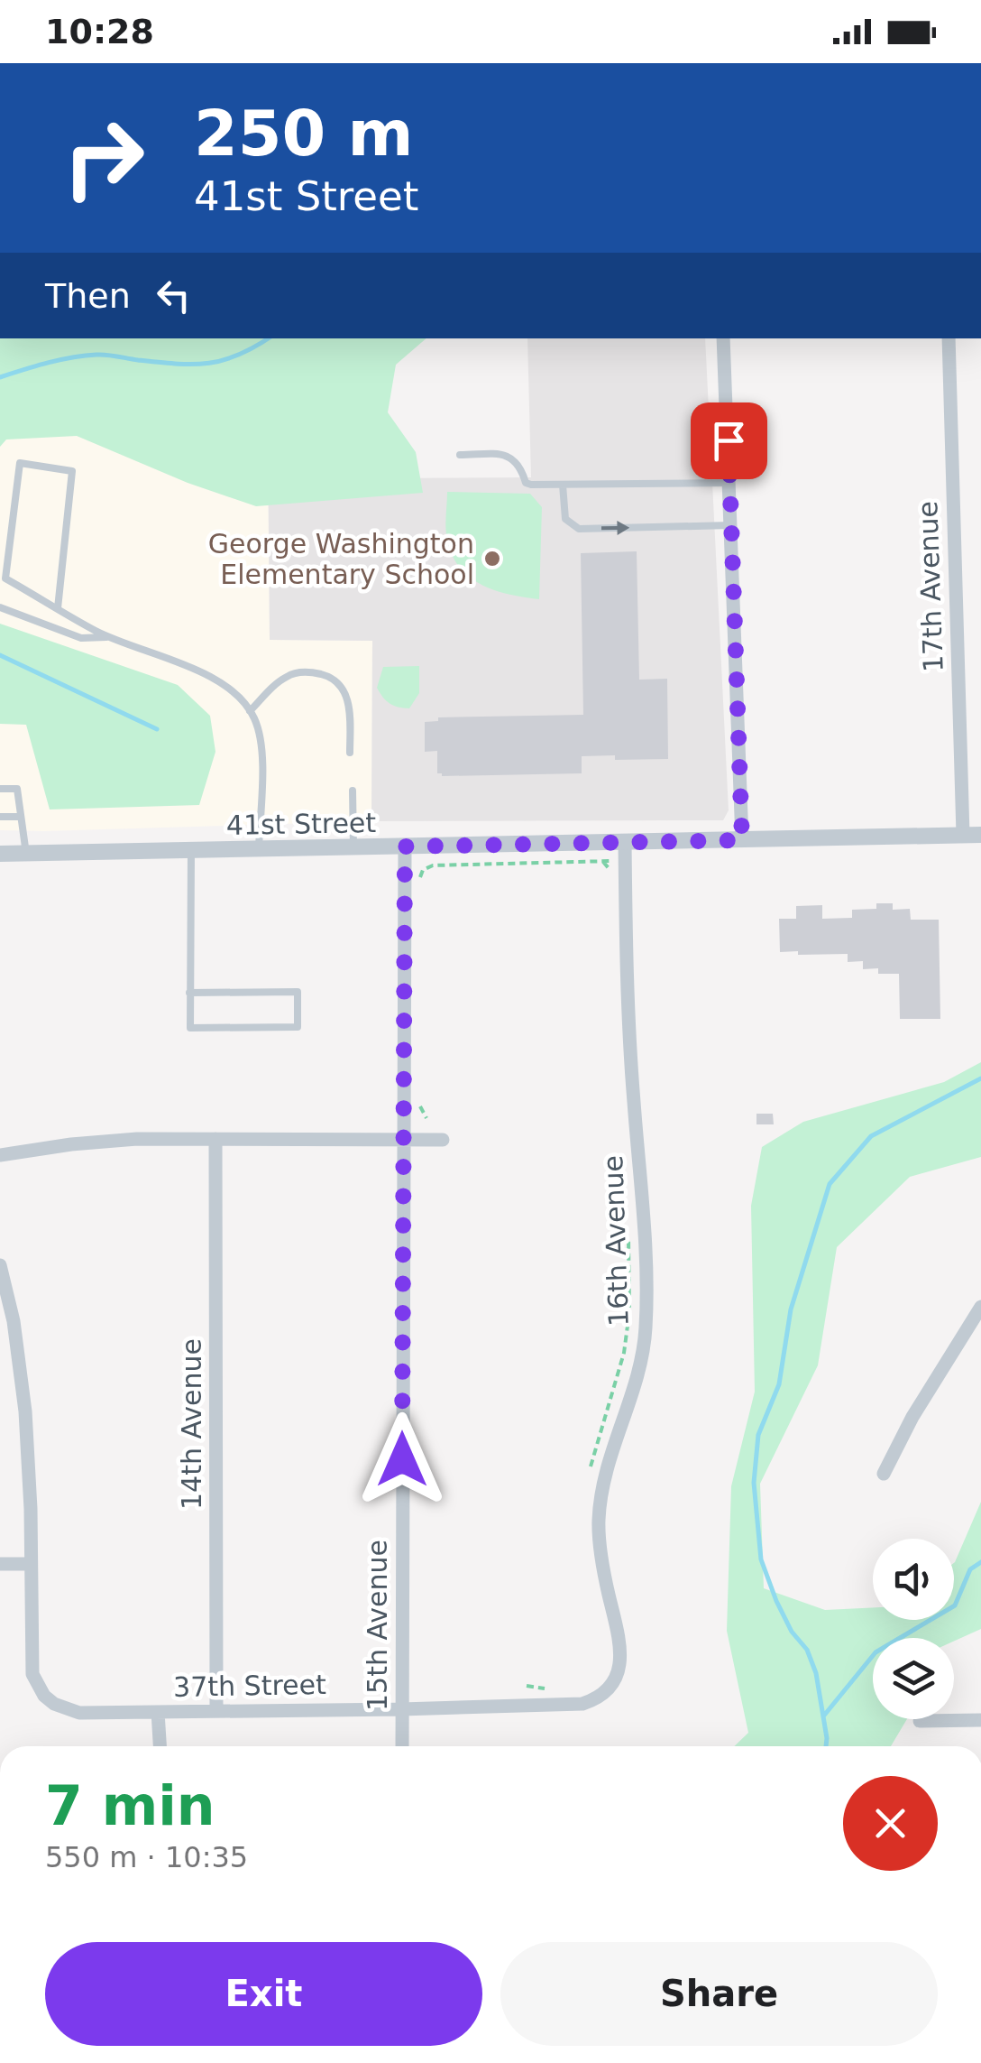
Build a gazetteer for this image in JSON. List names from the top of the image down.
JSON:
{
  "streets": {
    "street": [
      "17th Avenue",
      "41st Street",
      "16th Avenue",
      "14th Avenue",
      "15th Avenue",
      "37th Street"
    ]
  },
  "crossings": [
    ["17th Avenue", "41st Street"],
    ["41st Street", "16th Avenue"],
    ["41st Street", "15th Avenue"],
    ["16th Avenue", "37th Street"],
    ["14th Avenue", "37th Street"],
    ["15th Avenue", "37th Street"]
  ],
  "places": ["George Washington Elementary School"],
  "page": {
    "status": "10:28",
    "turn": ["250 m", "41st Street"],
    "then": "Then",
    "heading": ["7 min", "550 m · 10:35"],
    "buttons": ["Exit", "Share"]
  }
}
